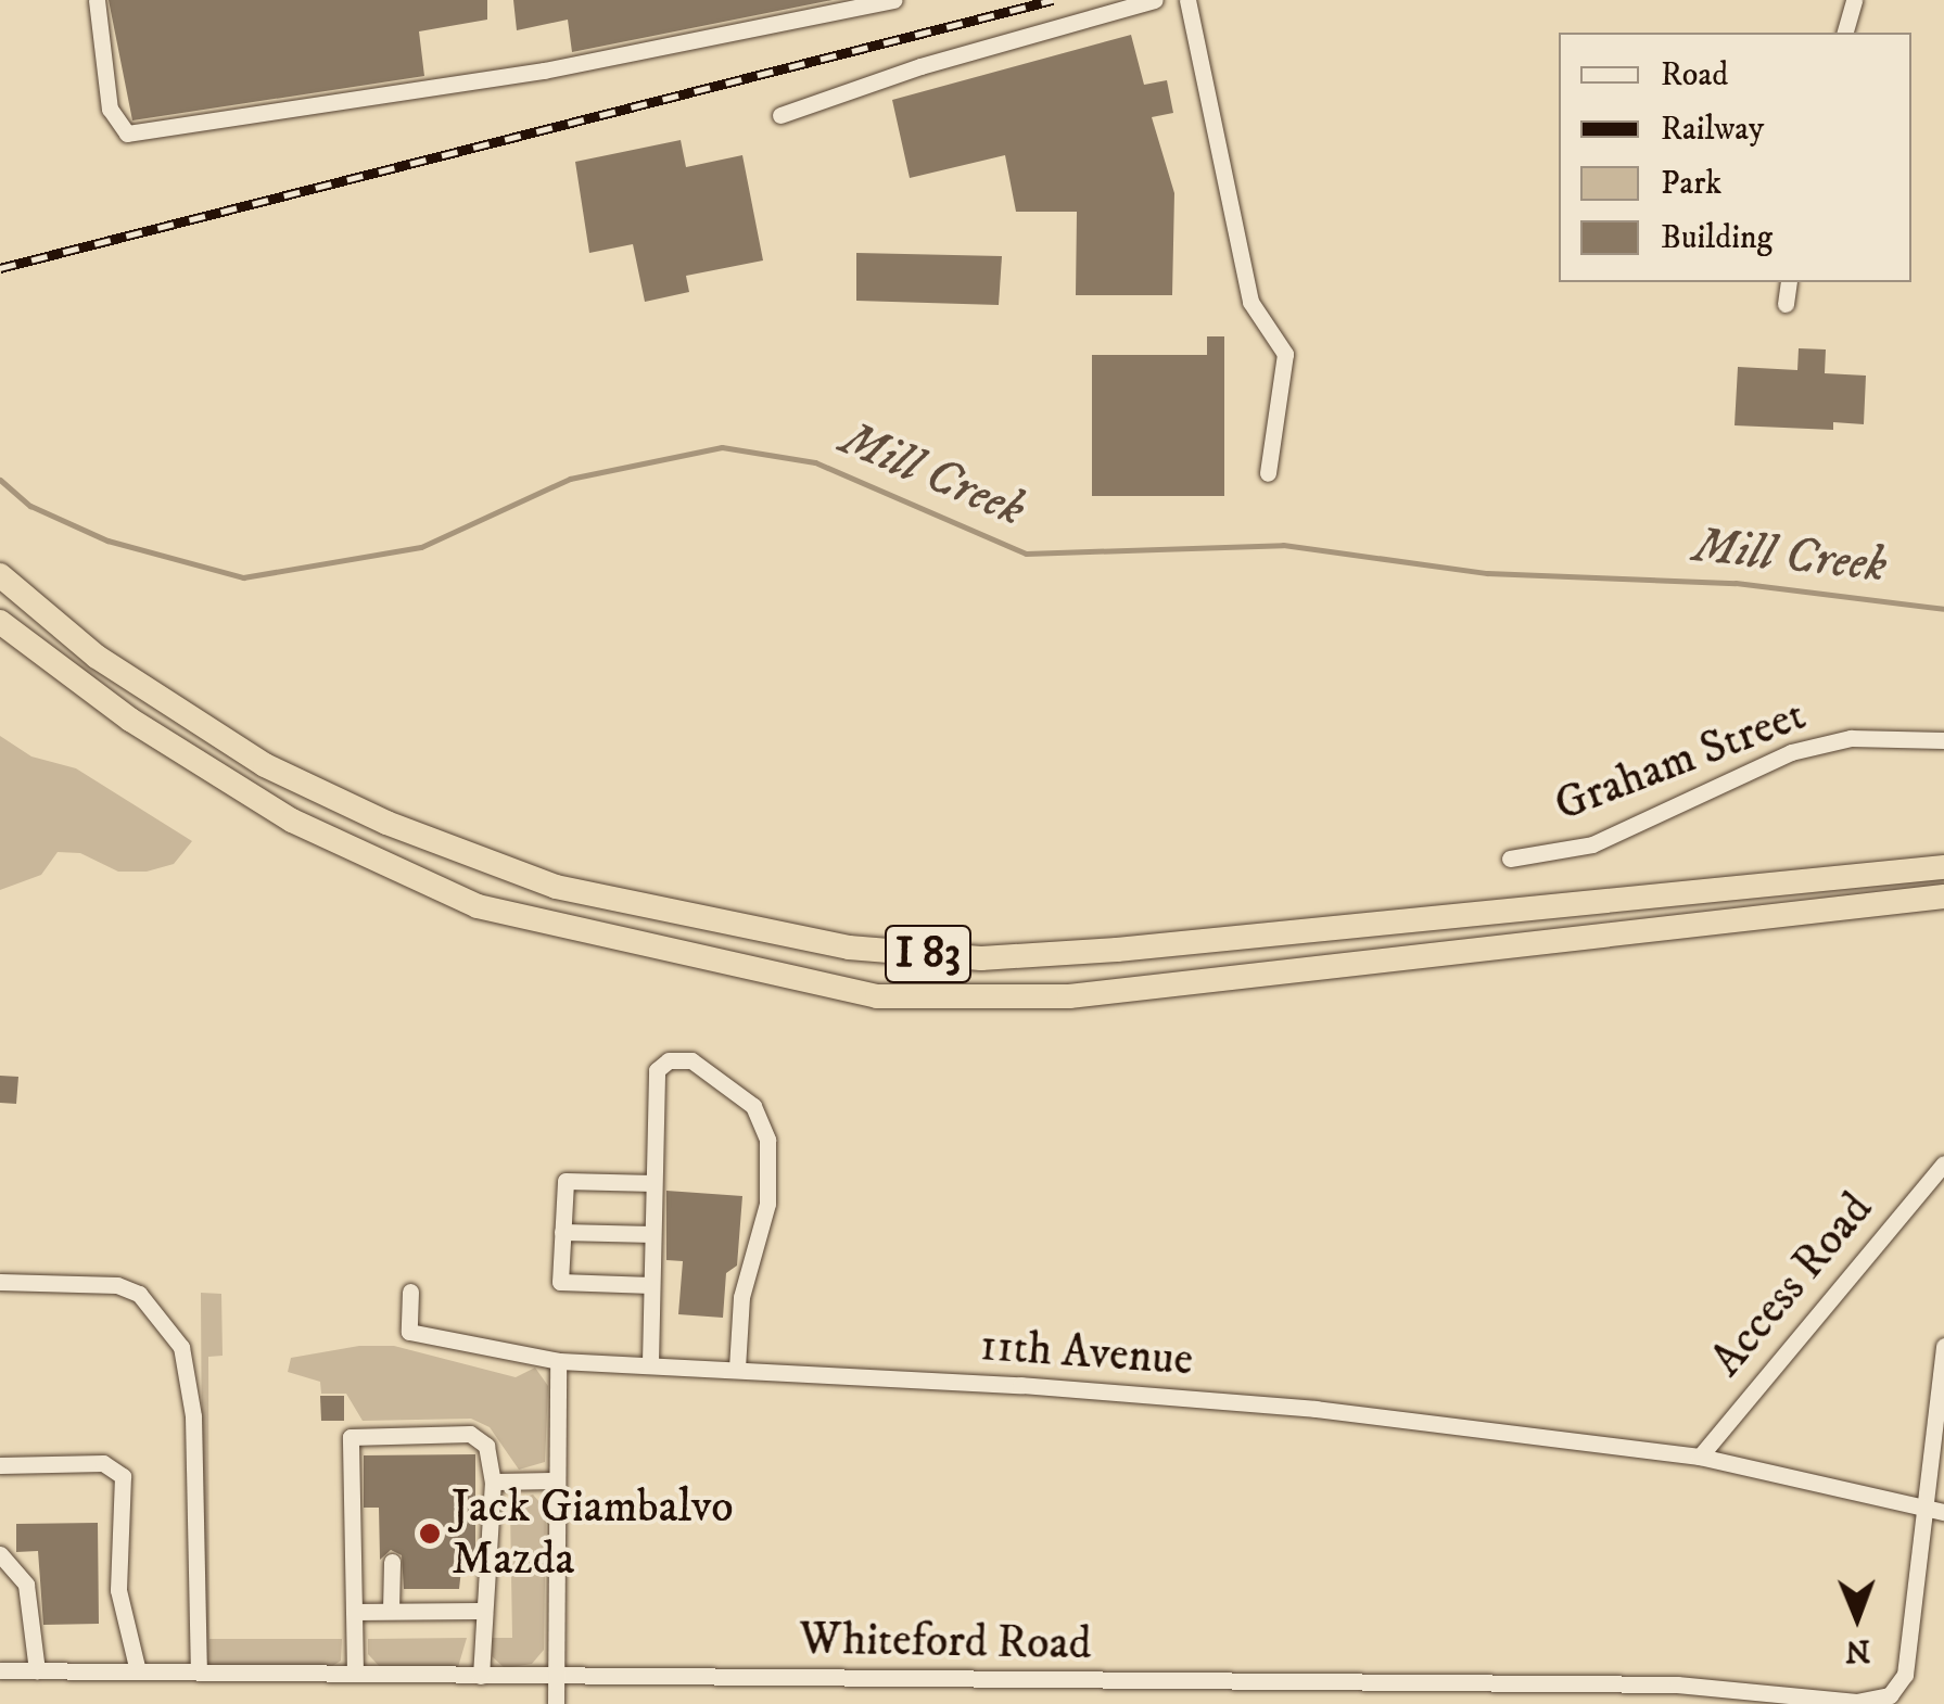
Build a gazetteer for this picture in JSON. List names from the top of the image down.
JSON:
{
  "streets": {
    "highway": ["I 83"],
    "street": [
      "Graham Street",
      "Access Road",
      "11th Avenue",
      "Whiteford Road"
    ]
  },
  "crossings": [
    ["Access Road", "11th Avenue"],
    ["11th Avenue", "Whiteford Road"]
  ],
  "water": ["Mill Creek"],
  "places": ["Jack Giambalvo Mazda"],
  "legend": [
    "Road",
    "Railway",
    "Park",
    "Building"
  ],
  "north": "bottom"
}
